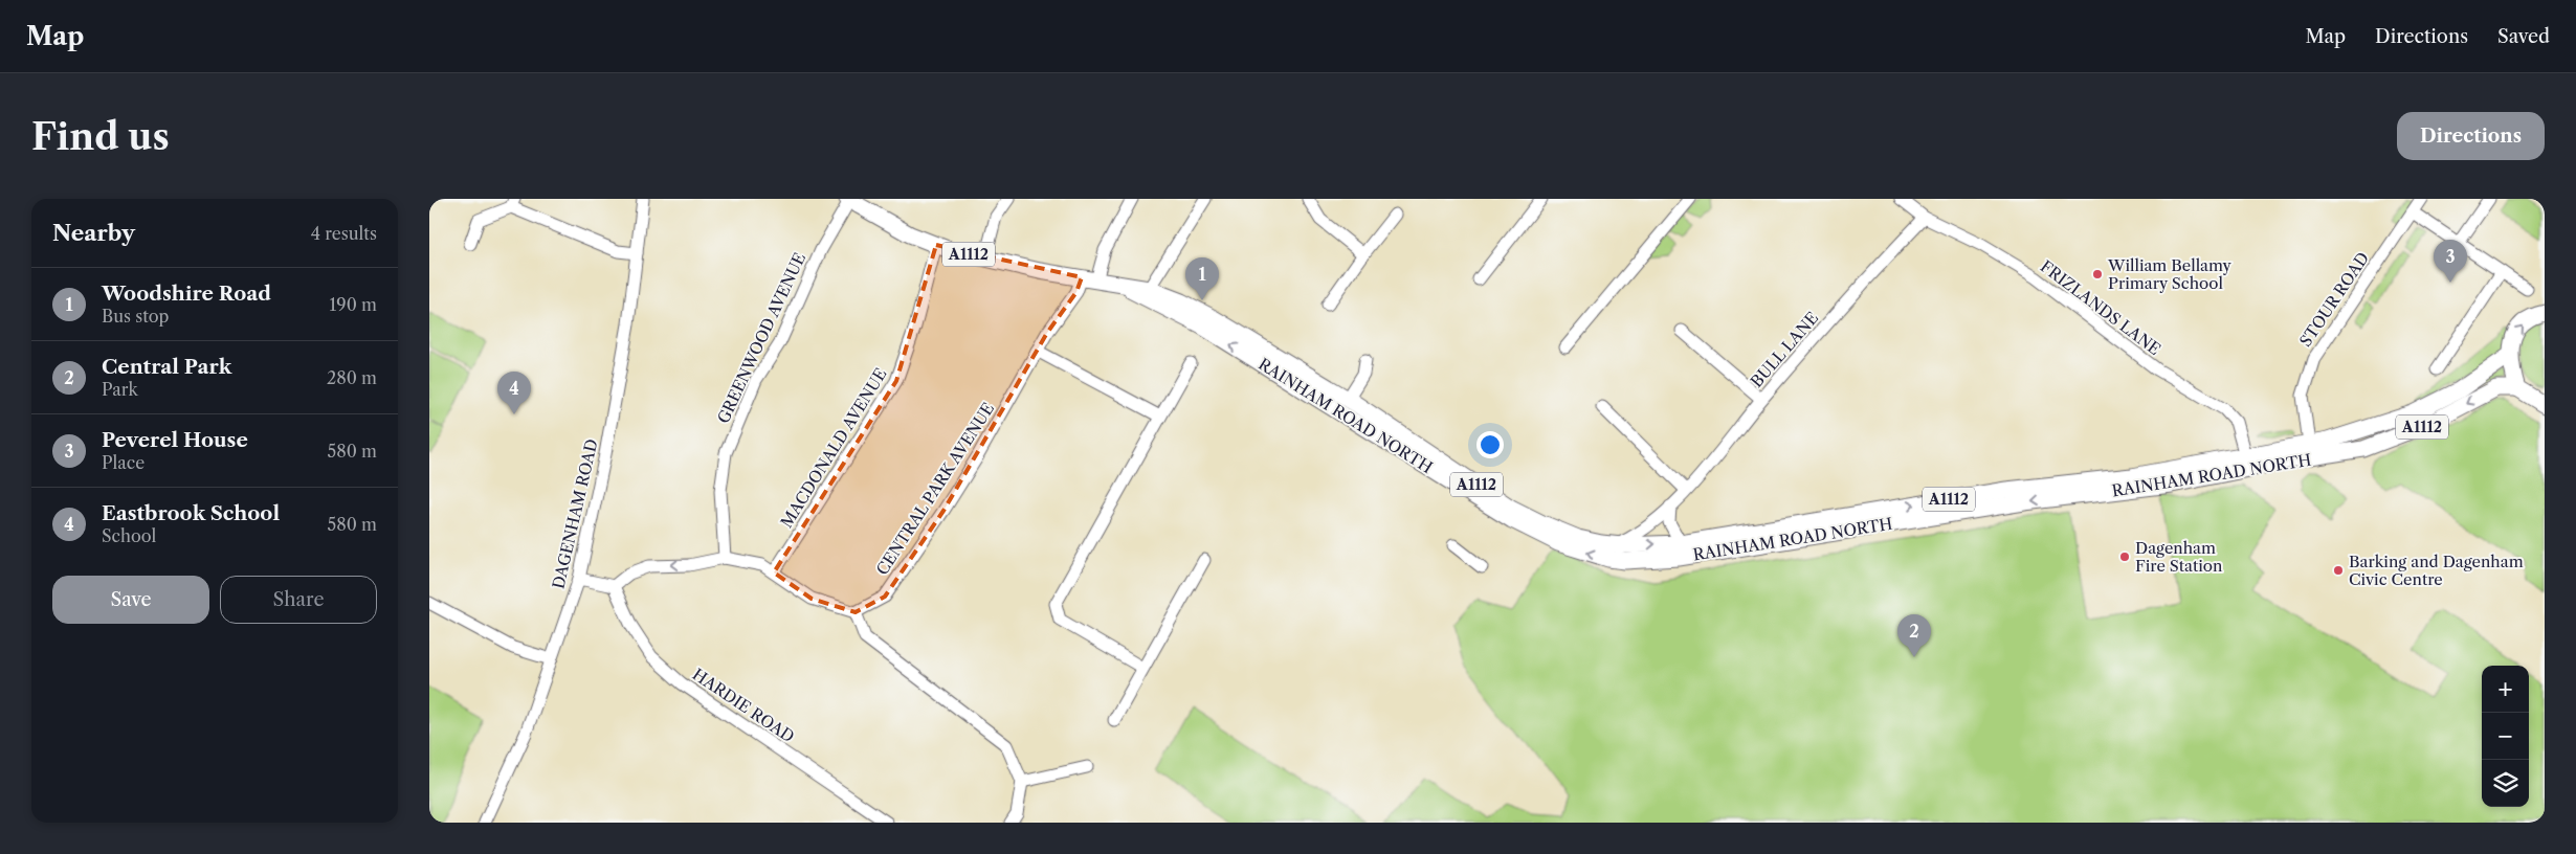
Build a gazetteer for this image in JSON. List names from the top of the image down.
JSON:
{
  "streets": {
    "main road": ["A1112", "RAINHAM ROAD NORTH"],
    "street": [
      "STOUR ROAD",
      "FRIZLANDS LANE",
      "GREENWOOD AVENUE",
      "BULL LANE",
      "MACDONALD AVENUE",
      "CENTRAL PARK AVENUE",
      "DAGENHAM ROAD",
      "HARDIE ROAD"
    ]
  },
  "crossings": [
    ["STOUR ROAD", "RAINHAM ROAD NORTH"],
    ["FRIZLANDS LANE", "BULL LANE"],
    ["FRIZLANDS LANE", "RAINHAM ROAD NORTH"],
    ["GREENWOOD AVENUE", "RAINHAM ROAD NORTH"],
    ["BULL LANE", "RAINHAM ROAD NORTH"],
    ["RAINHAM ROAD NORTH", "MACDONALD AVENUE"],
    ["RAINHAM ROAD NORTH", "CENTRAL PARK AVENUE"]
  ],
  "places": ["William Bellamy Primary School", "Dagenham Fire Station", "Barking and Dagenham Civic Centre"],
  "page": {
    "header": "Map",
    "nav": ["Map", "Directions", "Saved"],
    "buttons": [
      "Directions",
      ["Save", "Share"]
    ],
    "title": "Find us",
    "heading": ["Nearby", "4 results"],
    "pins": [
      "3",
      "1",
      "4",
      "2"
    ],
    "list": [
      {
        "mark": "1",
        "name": "Woodshire Road",
        "note": "Bus stop",
        "value": "190 m"
      },
      {
        "mark": "2",
        "name": "Central Park",
        "note": "Park",
        "value": "280 m"
      },
      {
        "mark": "3",
        "name": "Peverel House",
        "note": "Place",
        "value": "580 m"
      },
      {
        "mark": "4",
        "name": "Eastbrook School",
        "note": "School",
        "value": "580 m"
      }
    ],
    "map_buttons": ["+", "−"]
  }
}
